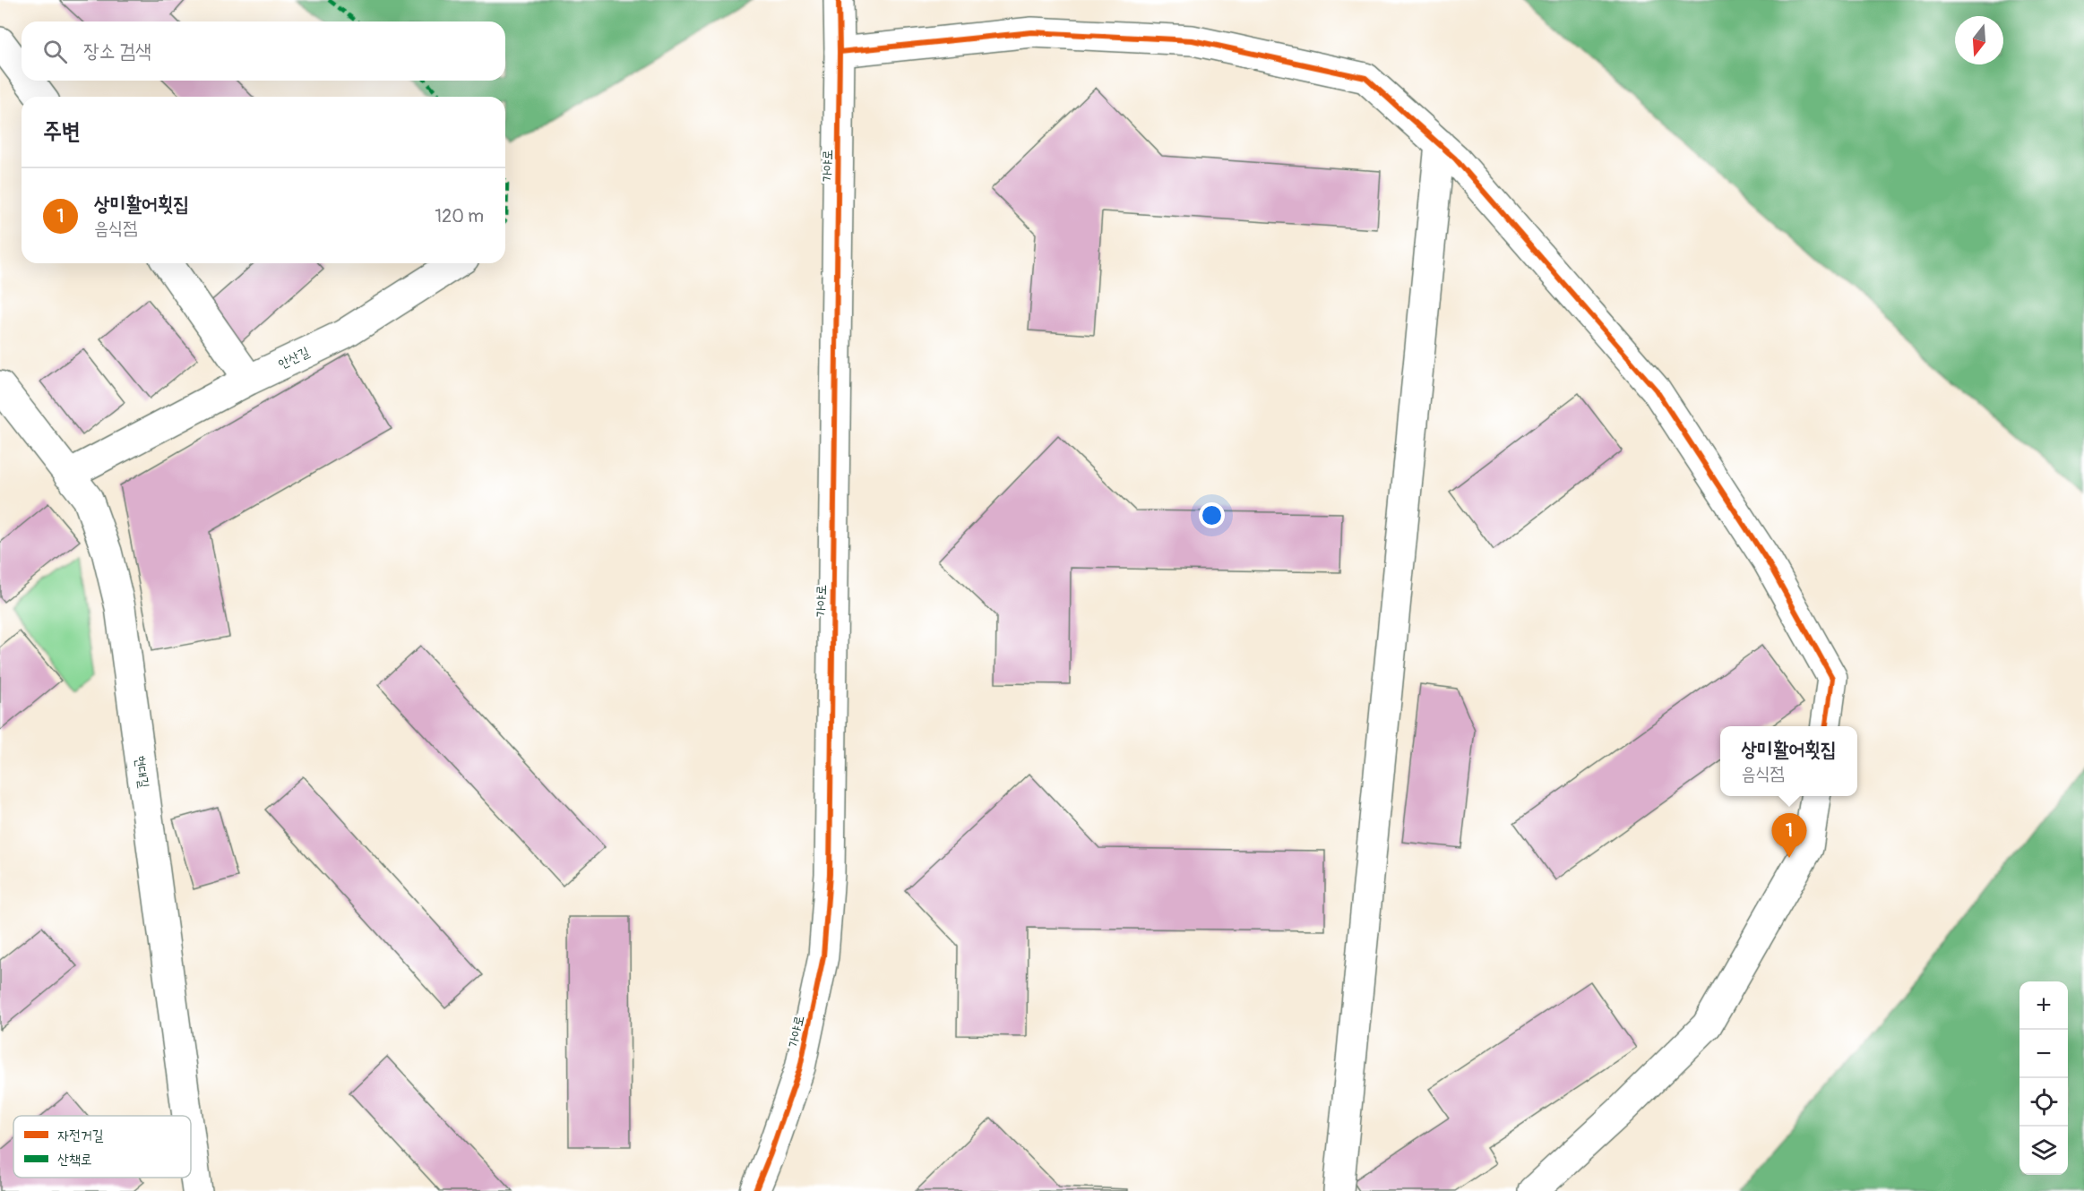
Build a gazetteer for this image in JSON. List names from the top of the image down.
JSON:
{
  "streets": {
    "street": ["가야로", "안산길", "현대길"]
  },
  "crossings": [
    ["안산길", "현대길"]
  ],
  "legend": ["자전거길", "산책로"],
  "north": "bottom",
  "page": {
    "search": "장소 검색",
    "heading": "주변",
    "list": [
      {
        "mark": "1",
        "name": "상미활어횟집",
        "note": "음식점",
        "value": "120 m"
      }
    ],
    "popup": ["상미활어횟집", "음식점"],
    "pins": "1",
    "map_buttons": ["+", "−"]
  }
}
